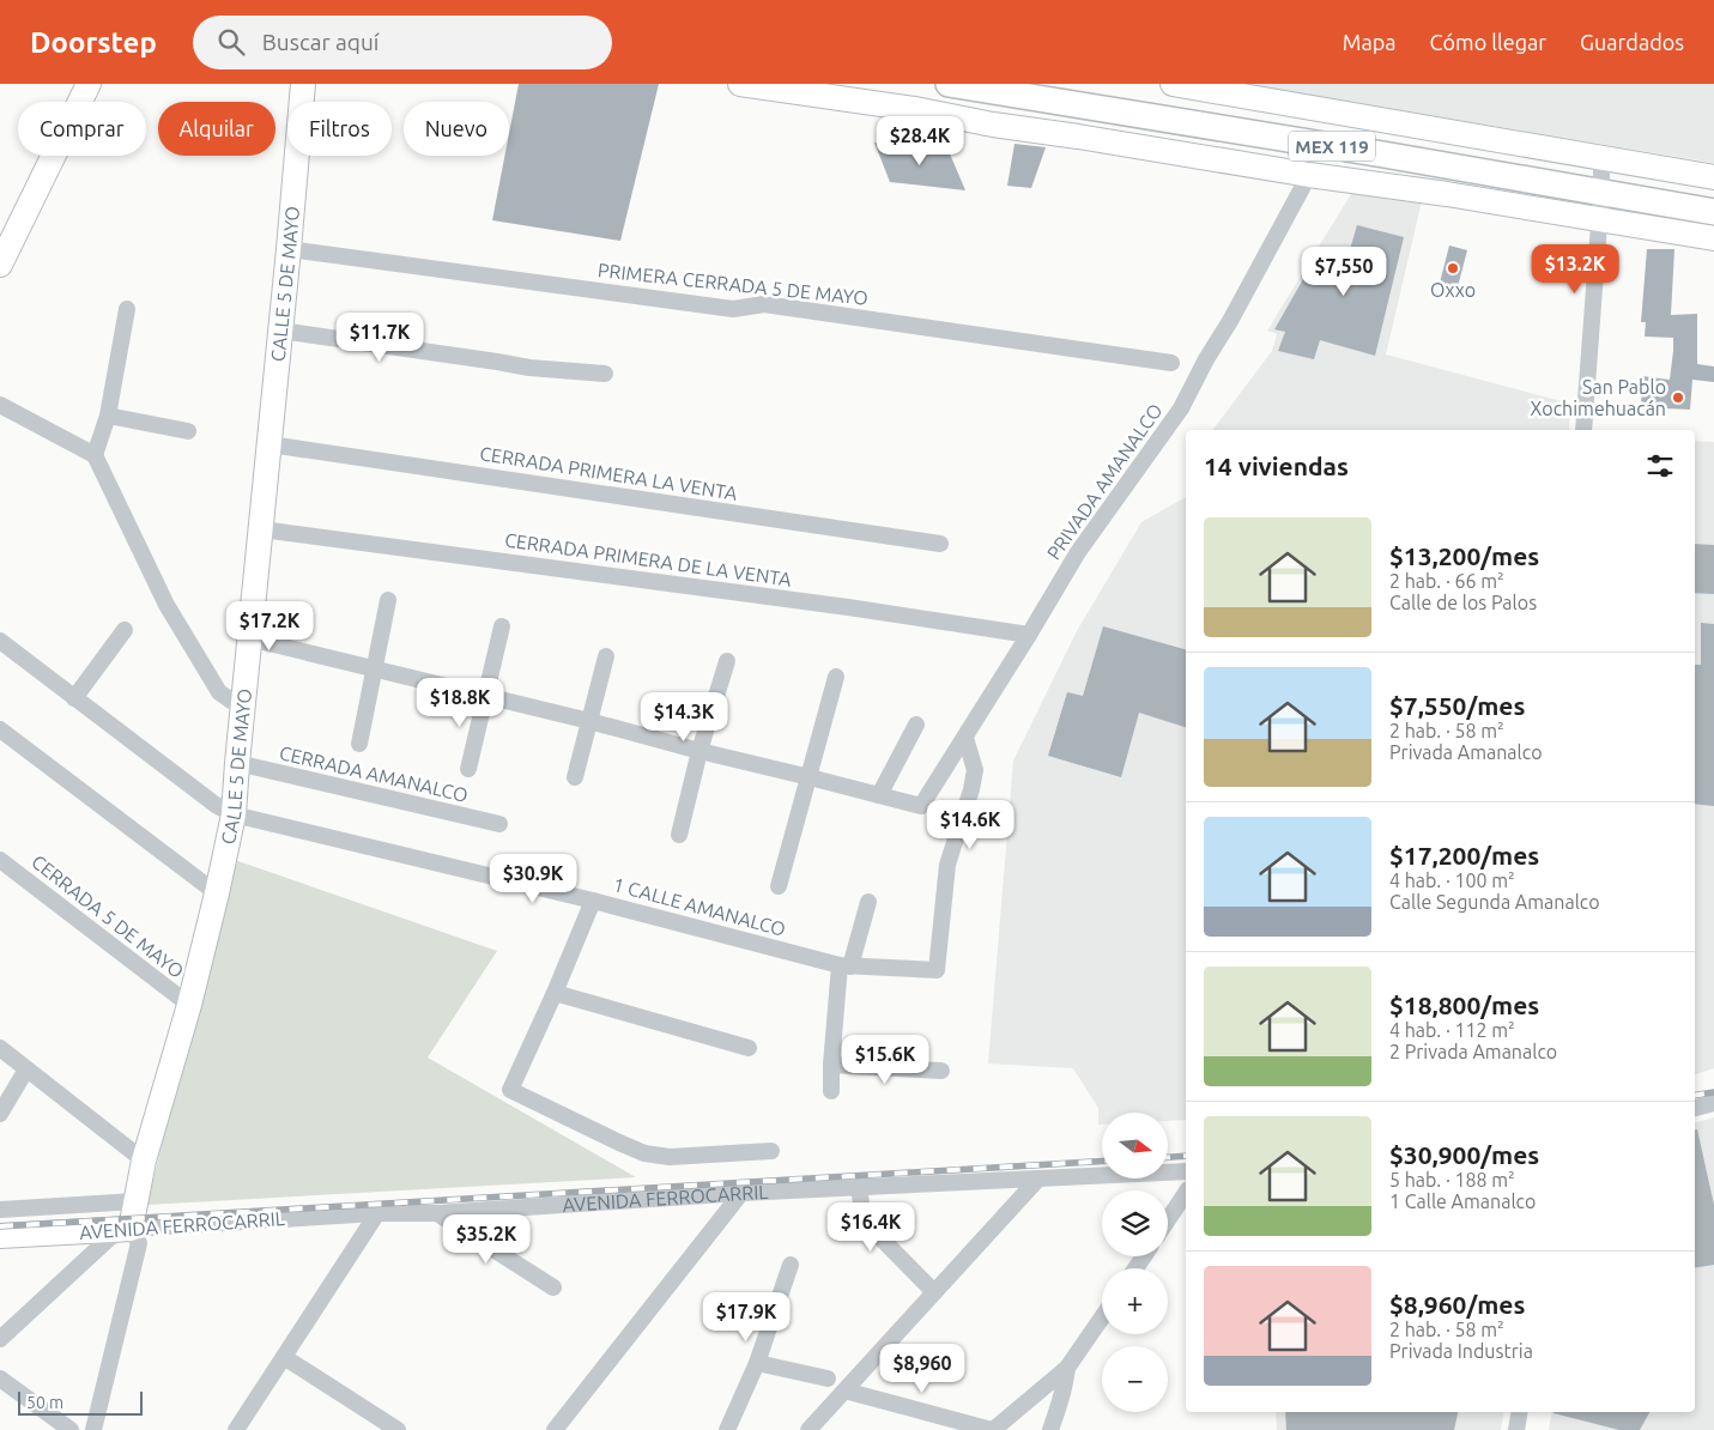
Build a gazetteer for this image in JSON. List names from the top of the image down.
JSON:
{
  "streets": {
    "main road": ["MEX 119", "CALLE 5 DE MAYO", "AVENIDA FERROCARRIL"],
    "street": [
      "PRIMERA CERRADA 5 DE MAYO",
      "CERRADA PRIMERA LA VENTA",
      "PRIVADA AMANALCO",
      "CERRADA PRIMERA DE LA VENTA",
      "CERRADA AMANALCO",
      "1 CALLE AMANALCO",
      "CERRADA 5 DE MAYO"
    ]
  },
  "crossings": [
    ["CALLE 5 DE MAYO", "PRIMERA CERRADA 5 DE MAYO"],
    ["CALLE 5 DE MAYO", "CERRADA PRIMERA LA VENTA"],
    ["CALLE 5 DE MAYO", "CERRADA PRIMERA DE LA VENTA"],
    ["CALLE 5 DE MAYO", "CERRADA AMANALCO"],
    ["CALLE 5 DE MAYO", "1 CALLE AMANALCO"],
    ["CALLE 5 DE MAYO", "CERRADA 5 DE MAYO"],
    ["CALLE 5 DE MAYO", "AVENIDA FERROCARRIL"],
    ["PRIVADA AMANALCO", "CERRADA PRIMERA DE LA VENTA"],
    ["PRIVADA AMANALCO", "1 CALLE AMANALCO"]
  ],
  "places": ["Oxxo", "San Pablo Xochimehuacán"],
  "scale_bar": "50 m",
  "north": "right",
  "page": {
    "header": "Doorstep",
    "search": "Buscar aquí",
    "nav": ["Mapa", "Cómo llegar", "Guardados"],
    "chip": [
      "Comprar",
      "Alquilar",
      "Filtros",
      "Nuevo"
    ],
    "price": [
      "$28.4K",
      "$13.2K",
      "$7,550",
      "$11.7K",
      "$17.2K",
      "$18.8K",
      "$14.3K",
      "$14.6K",
      "$30.9K",
      "$15.6K",
      "$16.4K",
      "$35.2K",
      "$17.9K",
      "$8,960"
    ],
    "heading": "14 viviendas",
    "list": [
      {
        "name": "$13,200/mes",
        "note": "2 hab. · 66 m² · Calle de los Palos"
      },
      {
        "name": "$7,550/mes",
        "note": "2 hab. · 58 m² · Privada Amanalco"
      },
      {
        "name": "$17,200/mes",
        "note": "4 hab. · 100 m² · Calle Segunda Amanalco"
      },
      {
        "name": "$18,800/mes",
        "note": "4 hab. · 112 m² · 2 Privada Amanalco"
      },
      {
        "name": "$30,900/mes",
        "note": "5 hab. · 188 m² · 1 Calle Amanalco"
      },
      {
        "name": "$8,960/mes",
        "note": "2 hab. · 58 m² · Privada Industria"
      }
    ],
    "map_buttons": ["+", "−"],
    "scale": "50 m"
  }
}
